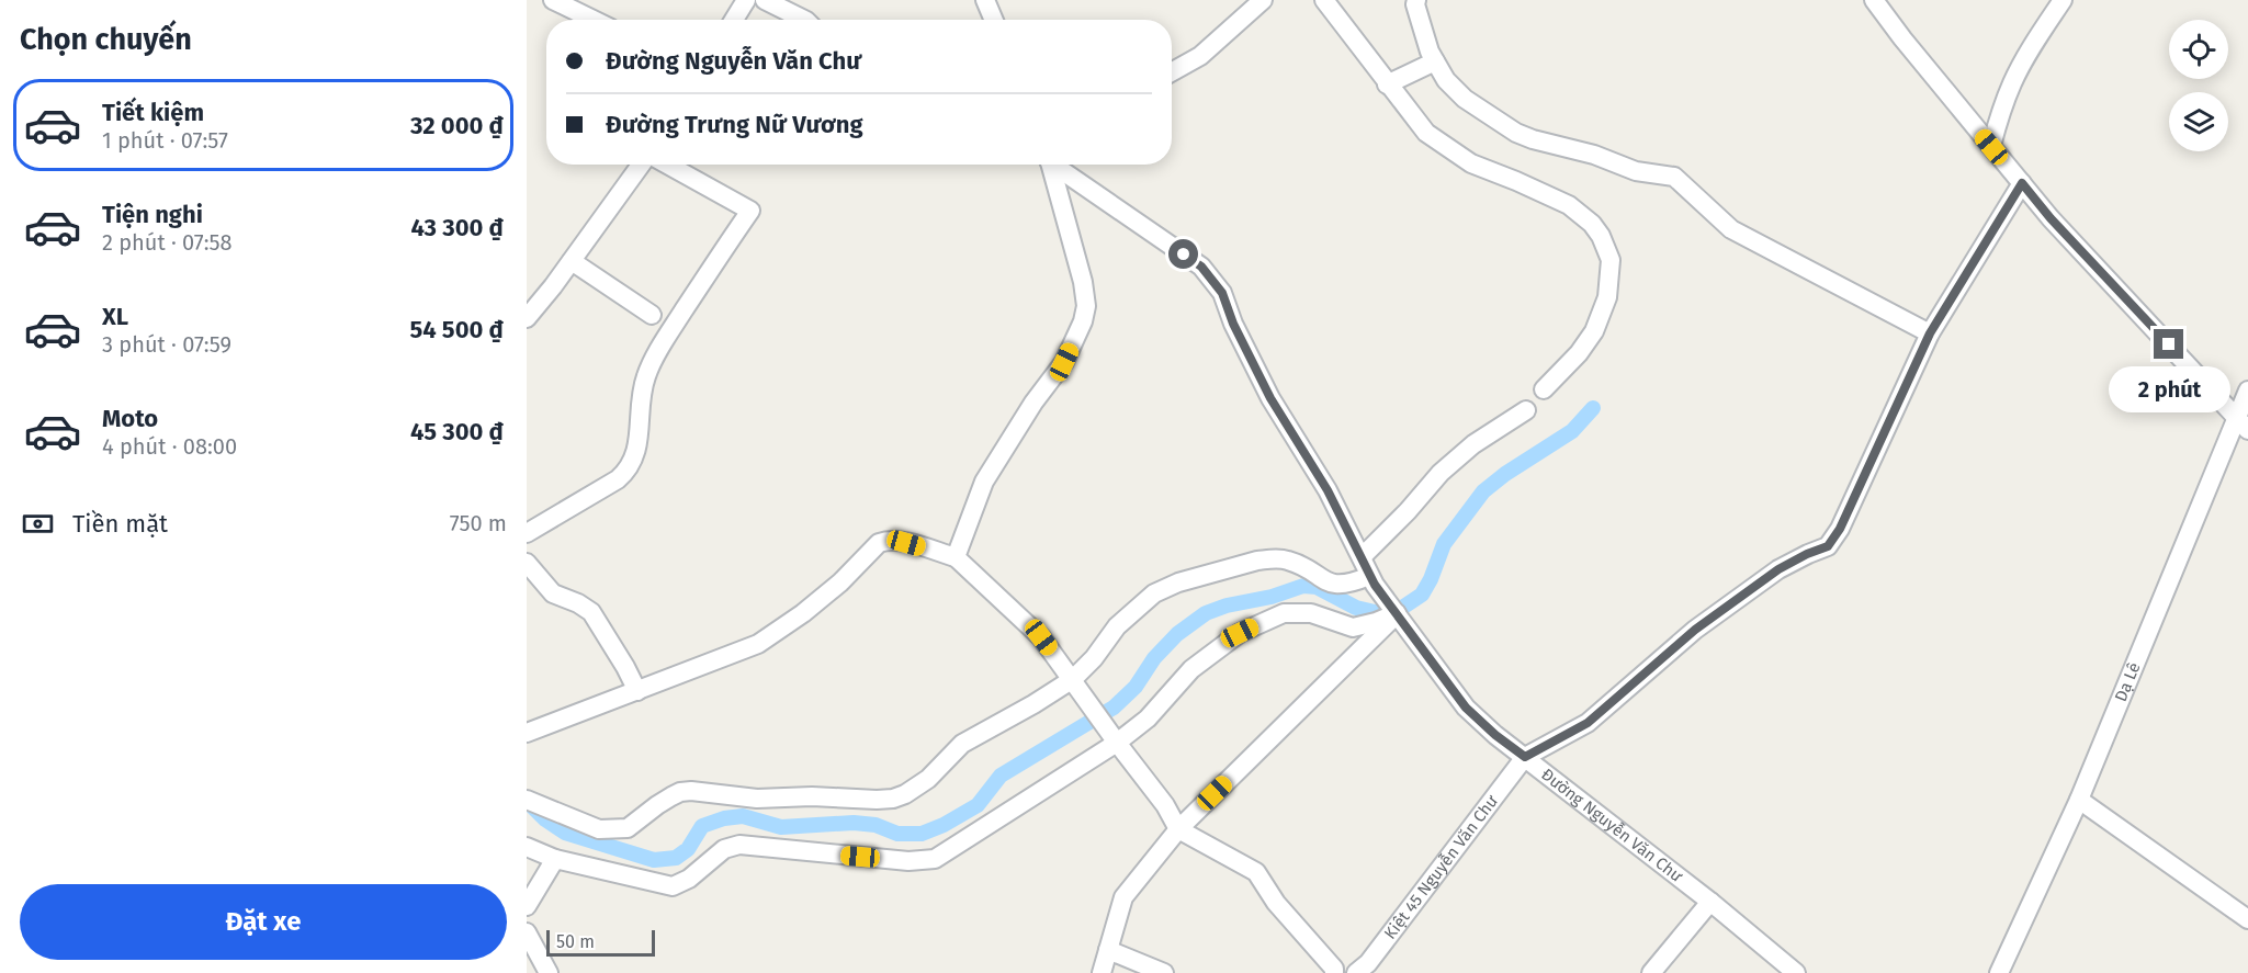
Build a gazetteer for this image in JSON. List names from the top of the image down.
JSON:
{
  "streets": {
    "street": ["Dạ Lê", "Đường Nguyễn Văn Chư", "Kiệt 45 Nguyễn Văn Chư"]
  },
  "crossings": [
    ["Đường Nguyễn Văn Chư", "Kiệt 45 Nguyễn Văn Chư"]
  ],
  "scale_bar": "50 m",
  "page": {
    "heading": "Chọn chuyến",
    "banner": ["Đường Nguyễn Văn Chư", "Đường Trưng Nữ Vương"],
    "list": [
      {
        "name": "Tiết kiệm",
        "note": "1 phút · 07:57",
        "value": "32 000 ₫"
      },
      {
        "name": "Tiện nghi",
        "note": "2 phút · 07:58",
        "value": "43 300 ₫"
      },
      {
        "name": "XL",
        "note": "3 phút · 07:59",
        "value": "54 500 ₫"
      },
      {
        "name": "Moto",
        "note": "4 phút · 08:00",
        "value": "45 300 ₫"
      }
    ],
    "bubble": "2 phút",
    "pay": ["Tiền mặt", "750 m"],
    "buttons": "Đặt xe",
    "scale": "50 m"
  }
}
